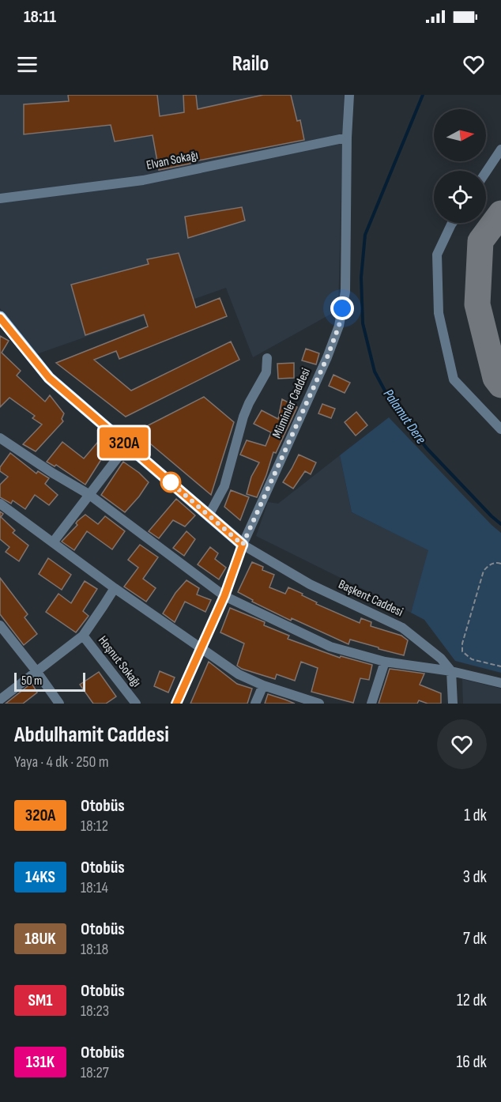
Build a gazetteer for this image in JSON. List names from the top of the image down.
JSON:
{
  "streets": {
    "street": [
      "Elvan Sokağı",
      "Müminler Caddesi",
      "Başkent Caddesi",
      "Hoşnut Sokağı"
    ]
  },
  "crossings": [
    ["Elvan Sokağı", "Müminler Caddesi"],
    ["Müminler Caddesi", "Başkent Caddesi"]
  ],
  "water": ["Palamut Dere"],
  "lines": ["bus line 320A"],
  "scale_bar": "50 m",
  "north": "right",
  "page": {
    "status": "18:11",
    "header": "Railo",
    "on_map": "320A",
    "scale": "50 m",
    "heading": ["Abdulhamit Caddesi", "Yaya · 4 dk · 250 m"],
    "list": [
      {
        "mark": "320A",
        "name": "Otobüs",
        "note": "18:12",
        "value": "1 dk"
      },
      {
        "mark": "14KS",
        "name": "Otobüs",
        "note": "18:14",
        "value": "3 dk"
      },
      {
        "mark": "18UK",
        "name": "Otobüs",
        "note": "18:18",
        "value": "7 dk"
      },
      {
        "mark": "SM1",
        "name": "Otobüs",
        "note": "18:23",
        "value": "12 dk"
      },
      {
        "mark": "131K",
        "name": "Otobüs",
        "note": "18:27",
        "value": "16 dk"
      }
    ]
  }
}
